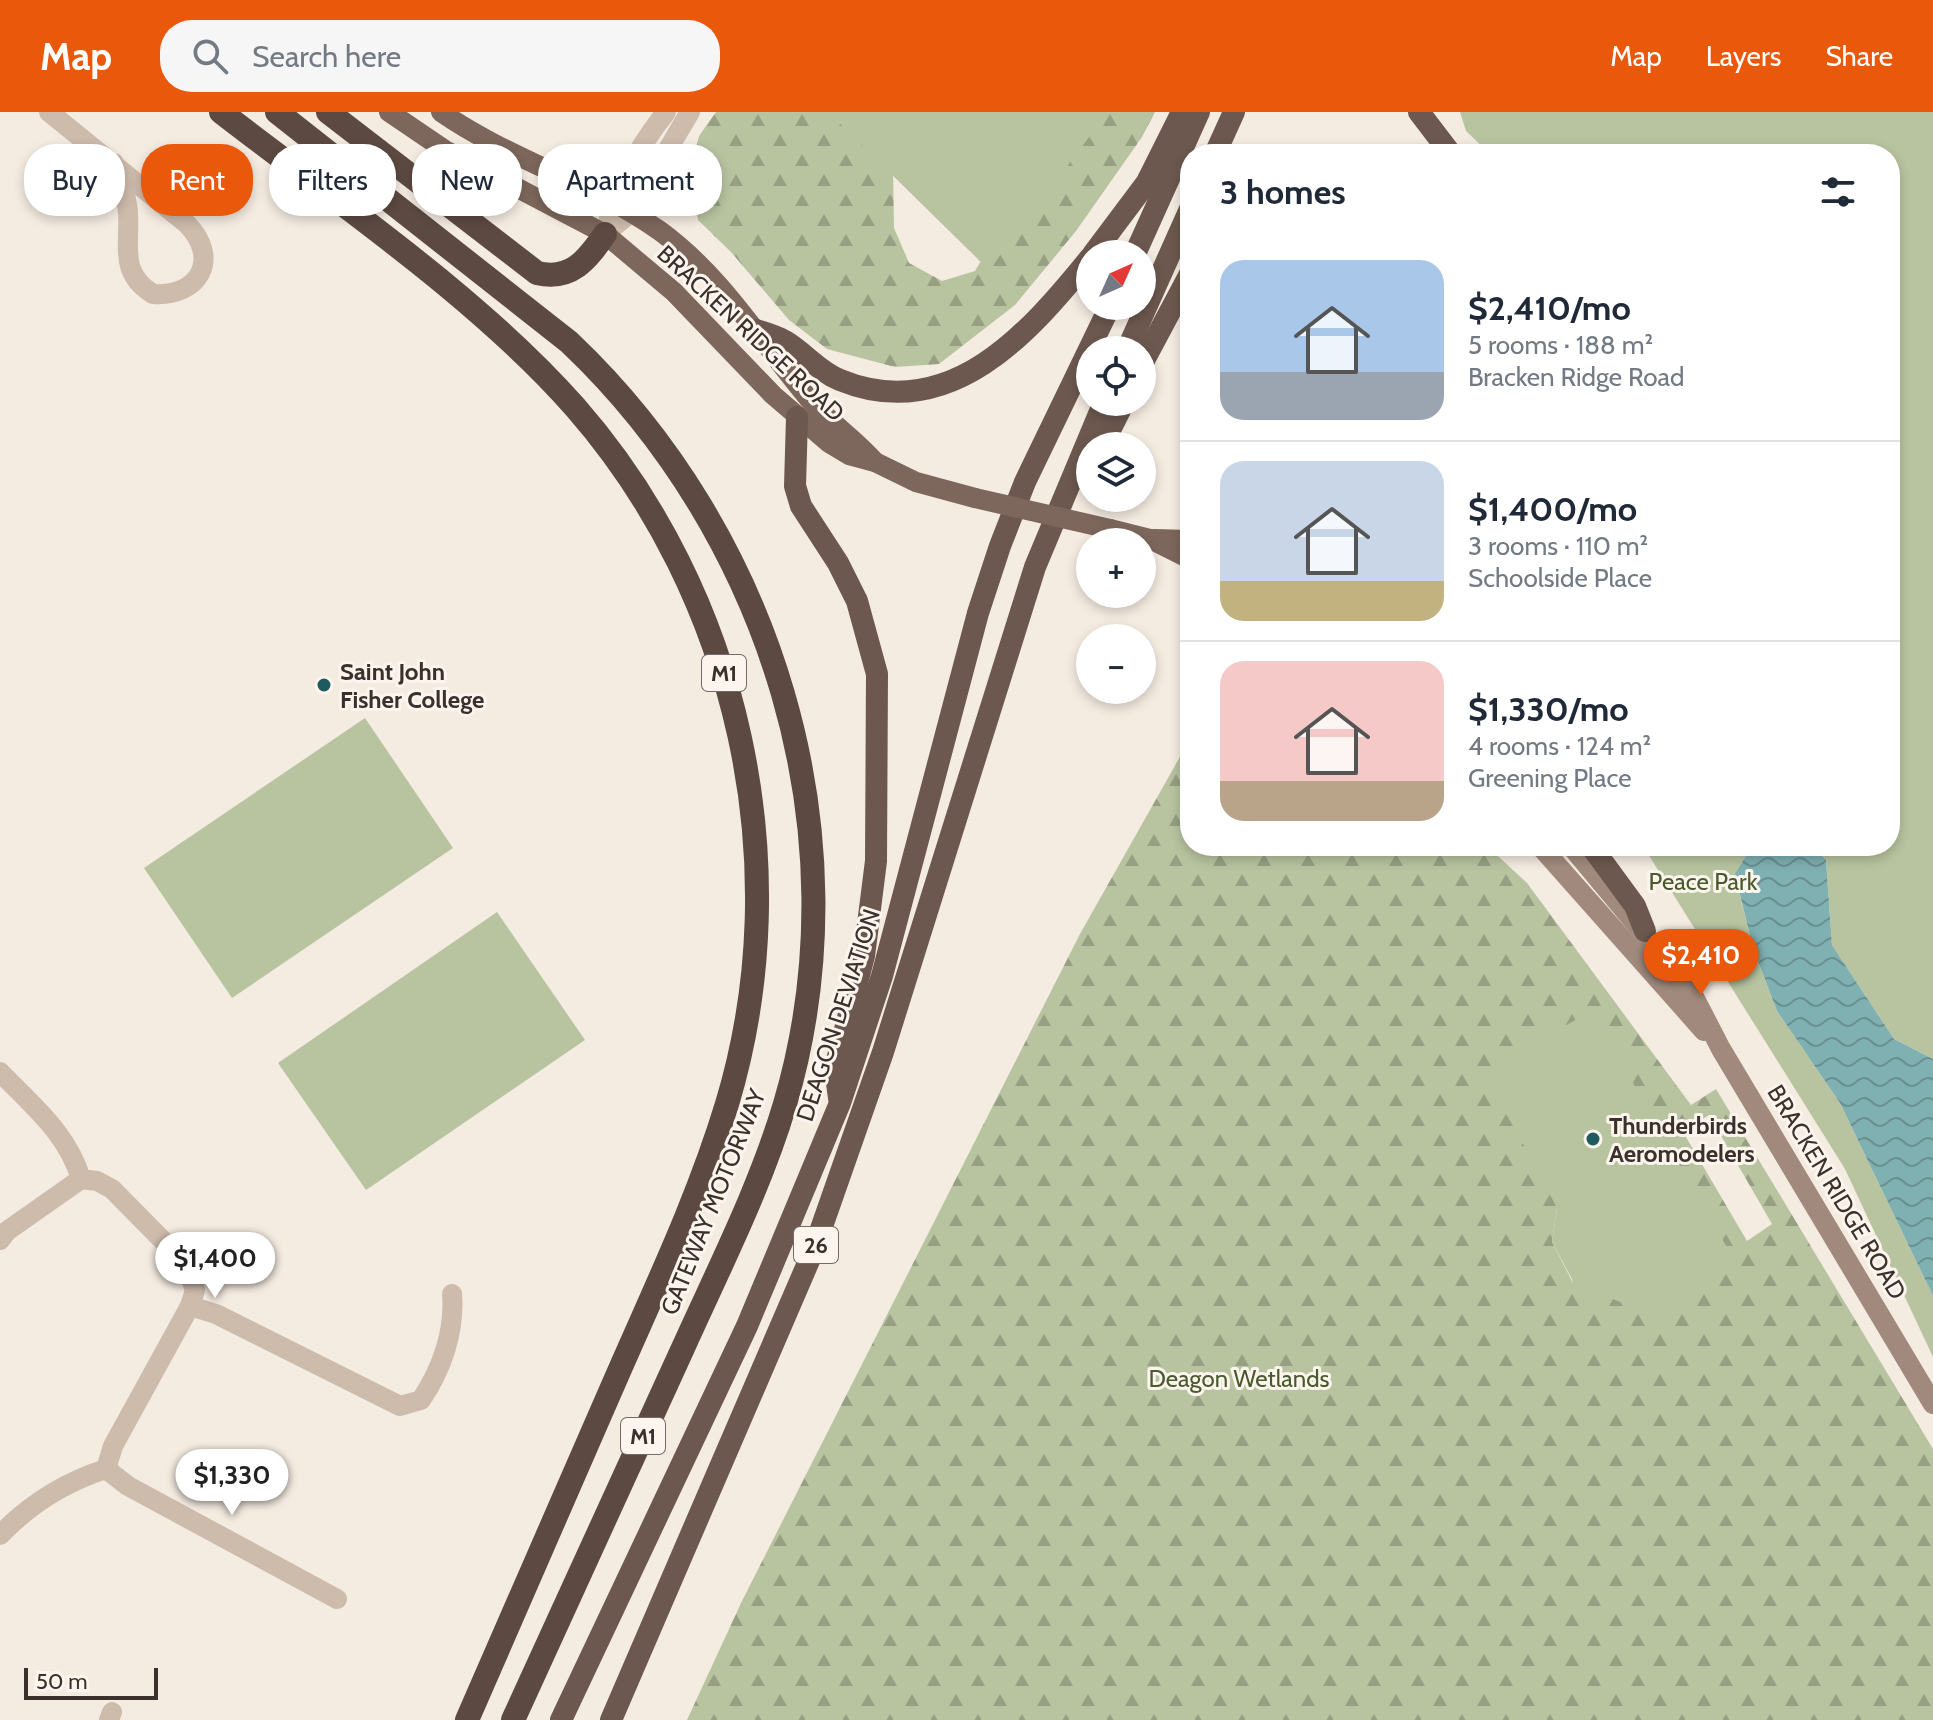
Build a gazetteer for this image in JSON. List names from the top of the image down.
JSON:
{
  "streets": {
    "highway": [
      "M1",
      "DEAGON DEVIATION",
      "GATEWAY MOTORWAY",
      "26"
    ],
    "main road": ["BRACKEN RIDGE ROAD"]
  },
  "parks": ["Peace Park", "Deagon Wetlands"],
  "places": ["Saint John Fisher College", "Thunderbirds Aeromodelers"],
  "scale_bar": "50 m",
  "north": "top right",
  "page": {
    "header": "Map",
    "search": "Search here",
    "nav": ["Map", "Layers", "Share"],
    "chip": [
      "Buy",
      "Rent",
      "Filters",
      "New",
      "Apartment"
    ],
    "heading": "3 homes",
    "map_buttons": ["+", "−"],
    "list": [
      {
        "name": "$2,410/mo",
        "note": "5 rooms · 188 m² · Bracken Ridge Road"
      },
      {
        "name": "$1,400/mo",
        "note": "3 rooms · 110 m² · Schoolside Place"
      },
      {
        "name": "$1,330/mo",
        "note": "4 rooms · 124 m² · Greening Place"
      }
    ],
    "price": ["$2,410", "$1,400", "$1,330"],
    "scale": "50 m"
  }
}
